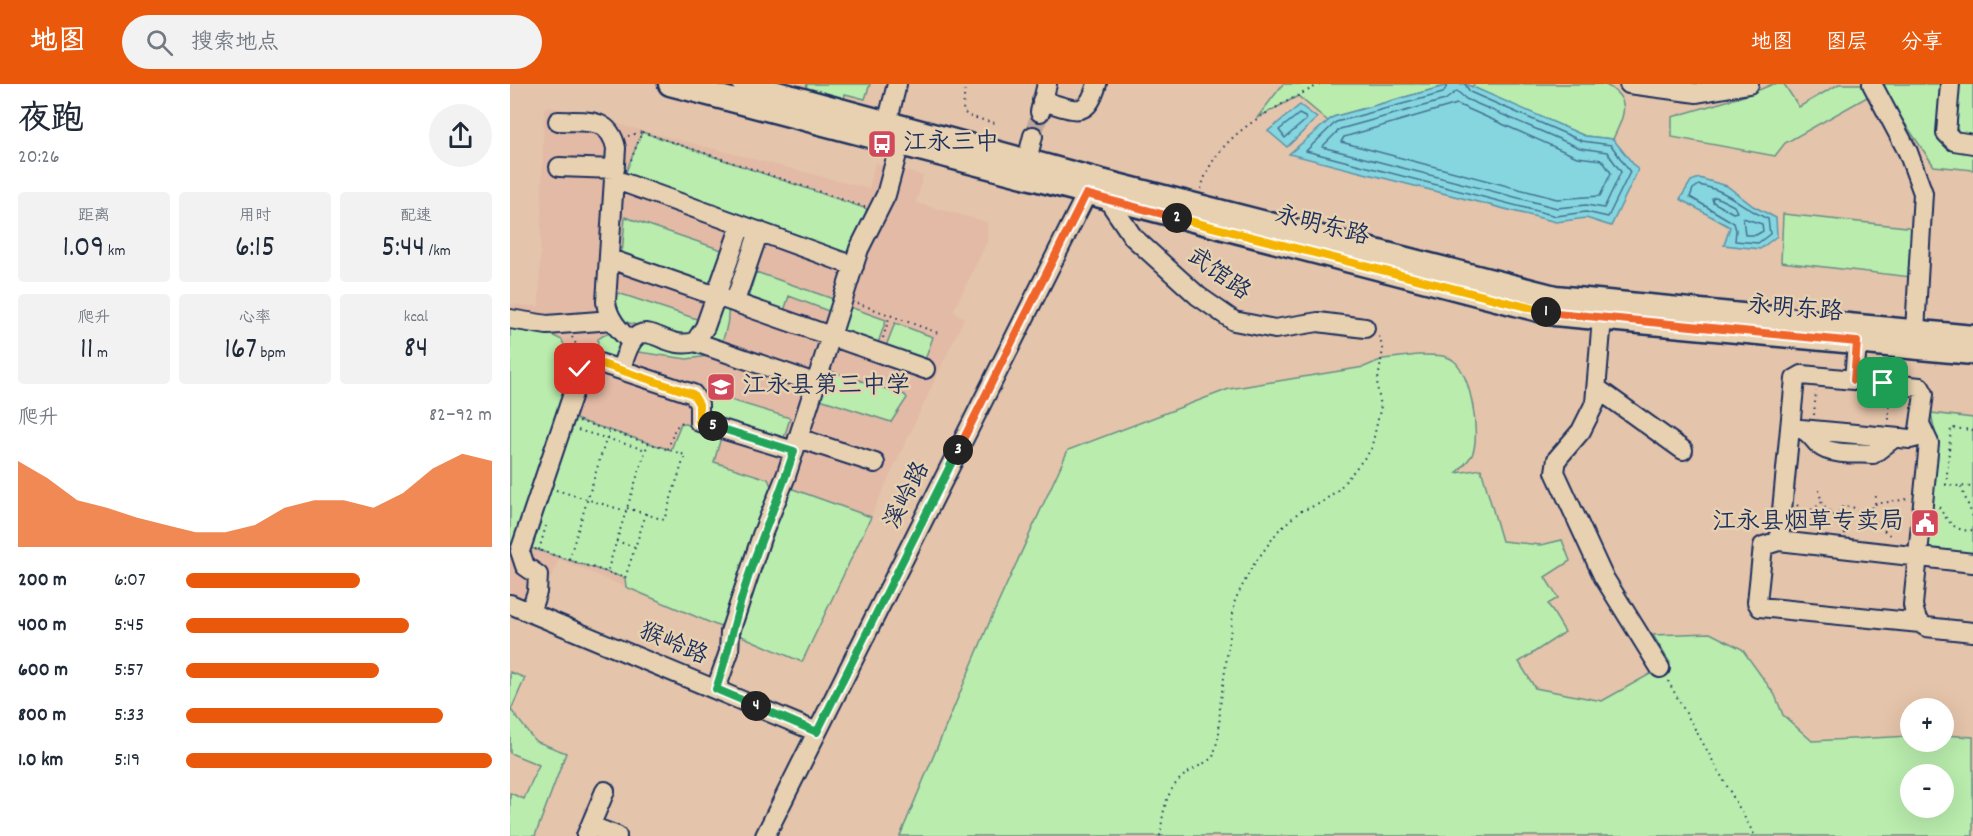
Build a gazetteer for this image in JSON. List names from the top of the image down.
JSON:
{
  "streets": {
    "main road": ["永明东路"],
    "street": ["武馆路", "溪岭路", "猴岭路"]
  },
  "crossings": [
    ["永明东路", "武馆路"],
    ["永明东路", "溪岭路"],
    ["溪岭路", "猴岭路"]
  ],
  "places": {
    "bus stop": ["江永三中"],
    "school or university": ["江永县第三中学"],
    "public building": ["江永县烟草专卖局"]
  },
  "page": {
    "header": "地图",
    "search": "搜索地点",
    "nav": ["地图", "图层", "分享"],
    "heading": ["夜跑", "20:26"],
    "stats": [
      ["距离", "1.09 km"],
      ["用时", "6:15"],
      ["配速", "5:44 /km"],
      ["爬升", "11 m"],
      ["心率", "167 bpm"],
      ["kcal", "84"]
    ],
    "pins": [
      "2",
      "1",
      "5",
      "3",
      "4"
    ],
    "chart": ["爬升", "82–92 m"],
    "list": [
      {
        "name": "200 m",
        "note": "6:07"
      },
      {
        "name": "400 m",
        "note": "5:45"
      },
      {
        "name": "600 m",
        "note": "5:57"
      },
      {
        "name": "800 m",
        "note": "5:33"
      },
      {
        "name": "1.0 km",
        "note": "5:19"
      }
    ],
    "map_buttons": ["+", "−"]
  }
}
